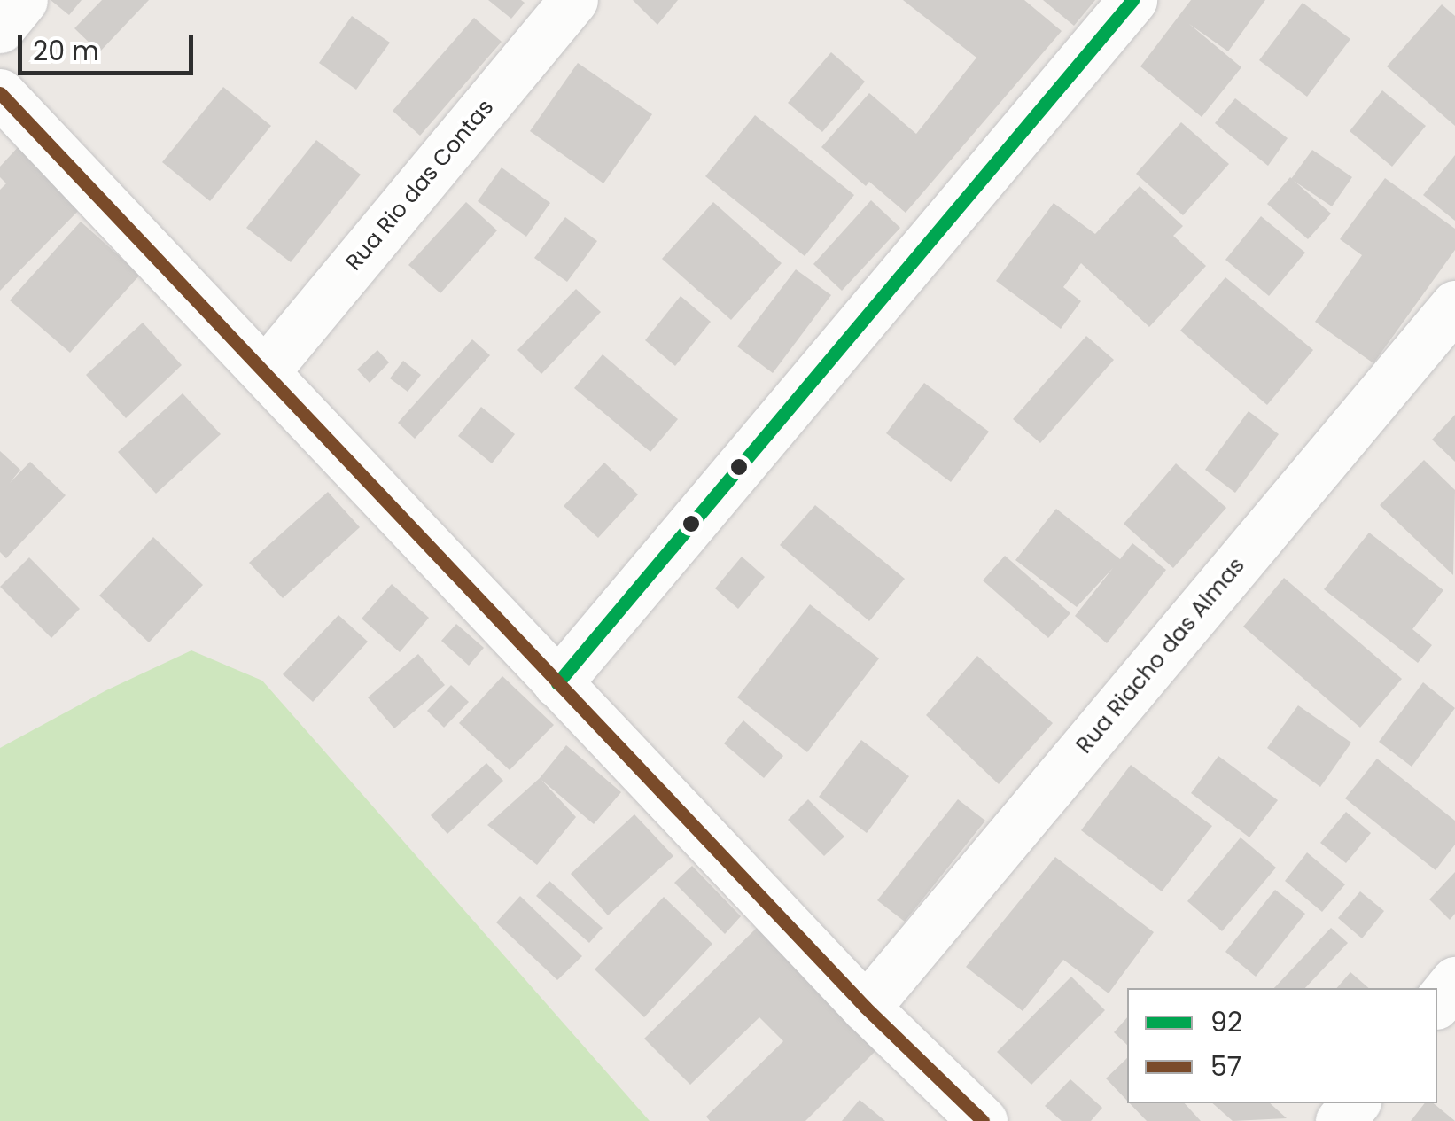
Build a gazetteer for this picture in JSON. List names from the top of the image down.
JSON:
{
  "streets": {
    "street": ["Rua Rio das Contas", "Rua Riacho das Almas"]
  },
  "lines": ["transit line 92", "transit line 57"],
  "legend": ["92", "57"],
  "scale_bar": "20 m"
}
